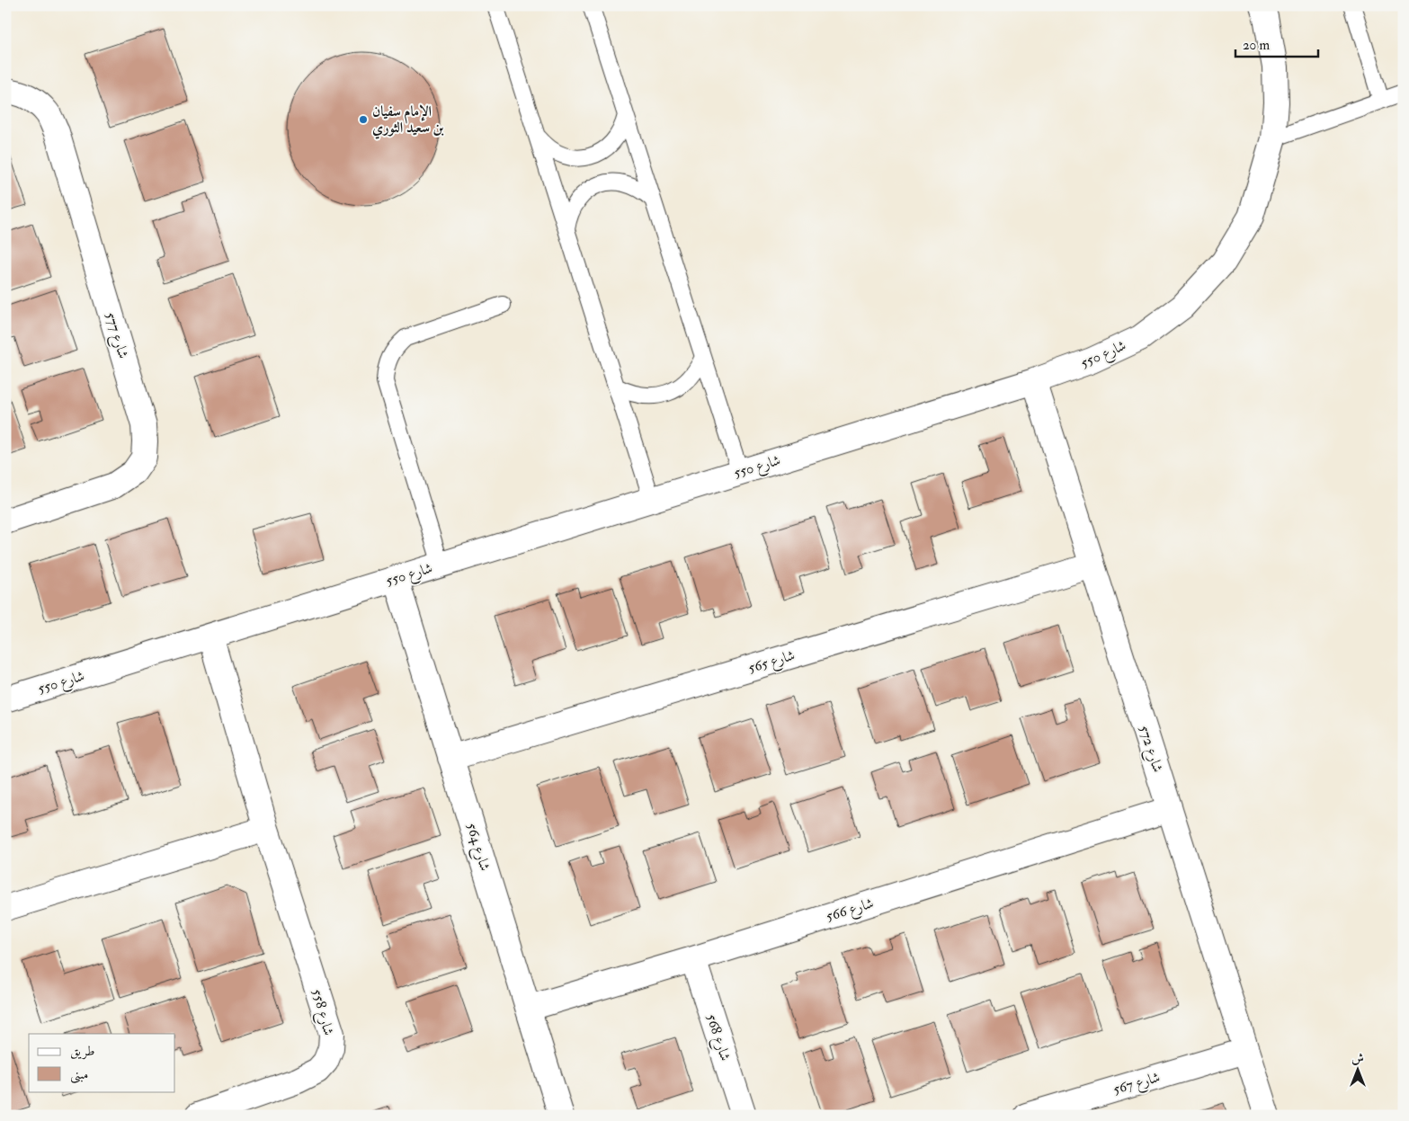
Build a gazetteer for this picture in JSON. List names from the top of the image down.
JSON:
{
  "streets": {
    "street": [
      "شارع 577",
      "شارع 550",
      "شارع 565",
      "شارع 572",
      "شارع 564",
      "شارع 566",
      "شارع 558",
      "شارع 568",
      "شارع 567"
    ]
  },
  "crossings": [
    ["شارع 550", "شارع 572"],
    ["شارع 550", "شارع 564"],
    ["شارع 550", "شارع 558"],
    ["شارع 565", "شارع 572"],
    ["شارع 565", "شارع 564"],
    ["شارع 572", "شارع 566"],
    ["شارع 572", "شارع 567"],
    ["شارع 564", "شارع 566"],
    ["شارع 566", "شارع 568"]
  ],
  "places": ["الإمام سفيان بن سعيد الثوري"],
  "legend": ["طريق", "مبنى"],
  "scale_bar": "20 m",
  "north": "top"
}
